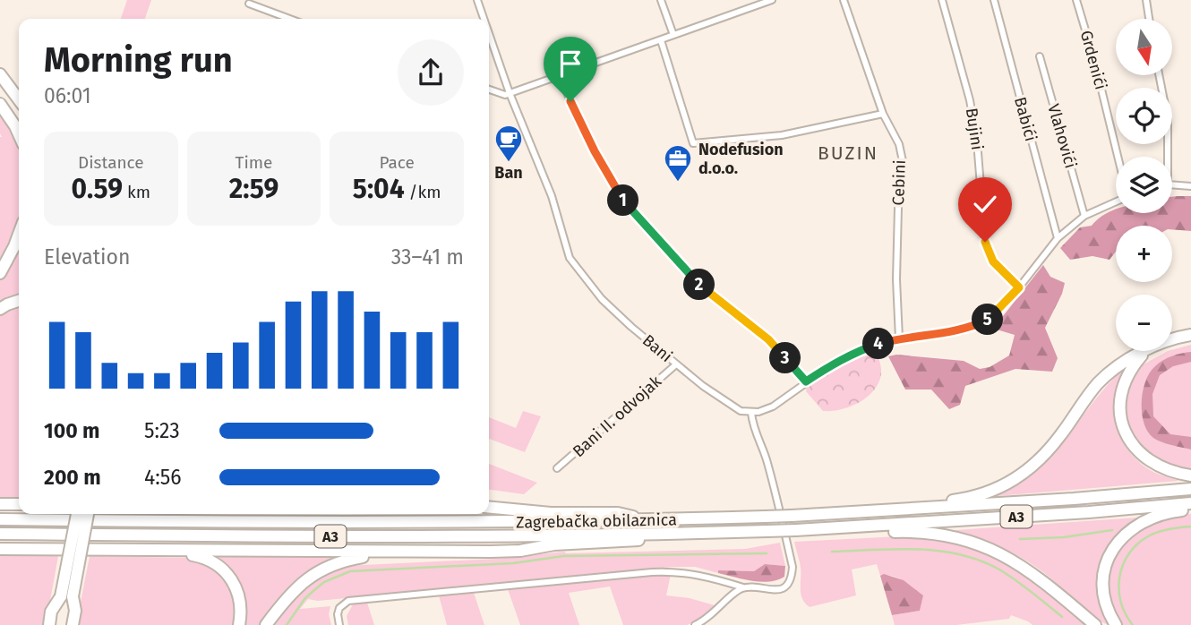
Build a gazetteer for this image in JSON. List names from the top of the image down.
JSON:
{
  "streets": {
    "highway": ["A3", "Zagrebačka obilaznica"],
    "street": [
      "Grdenići",
      "Babići",
      "Bujini",
      "Vlahovići",
      "Cebini",
      "Bani",
      "Bani II. odvojak"
    ]
  },
  "crossings": [
    ["Bani", "Bani II. odvojak"]
  ],
  "districts": ["BUZIN"],
  "places": {
    "cafe": ["Ban"],
    "office": ["Nodefusion d.o.o."]
  },
  "north": "bottom",
  "page": {
    "map_buttons": ["+", "−"],
    "heading": ["Morning run", "06:01"],
    "stats": [
      ["Distance", "0.59 km"],
      ["Time", "2:59"],
      ["Pace", "5:04 /km"]
    ],
    "pins": [
      "1",
      "2",
      "5",
      "4",
      "3"
    ],
    "chart": ["Elevation", "33–41 m"],
    "list": [
      {
        "name": "100 m",
        "note": "5:23"
      },
      {
        "name": "200 m",
        "note": "4:56"
      }
    ]
  }
}
